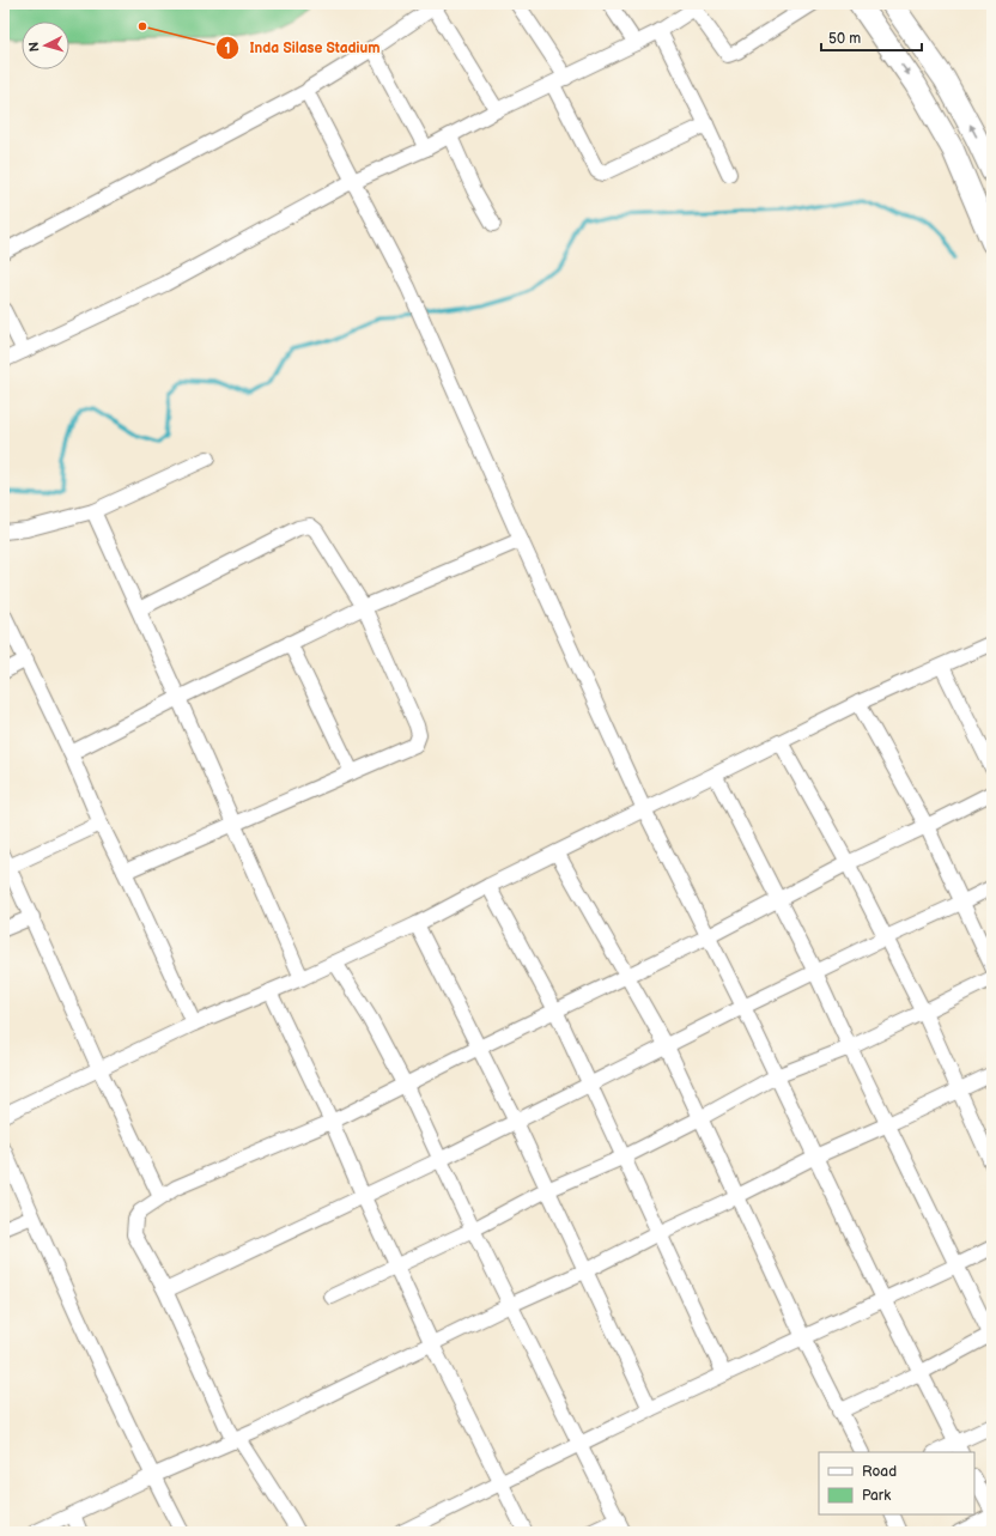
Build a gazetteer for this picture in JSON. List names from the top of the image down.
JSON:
{
  "places": ["Inda Silase Stadium"],
  "legend": ["Road", "Park"],
  "scale_bar": "50 m",
  "north": "left"
}
